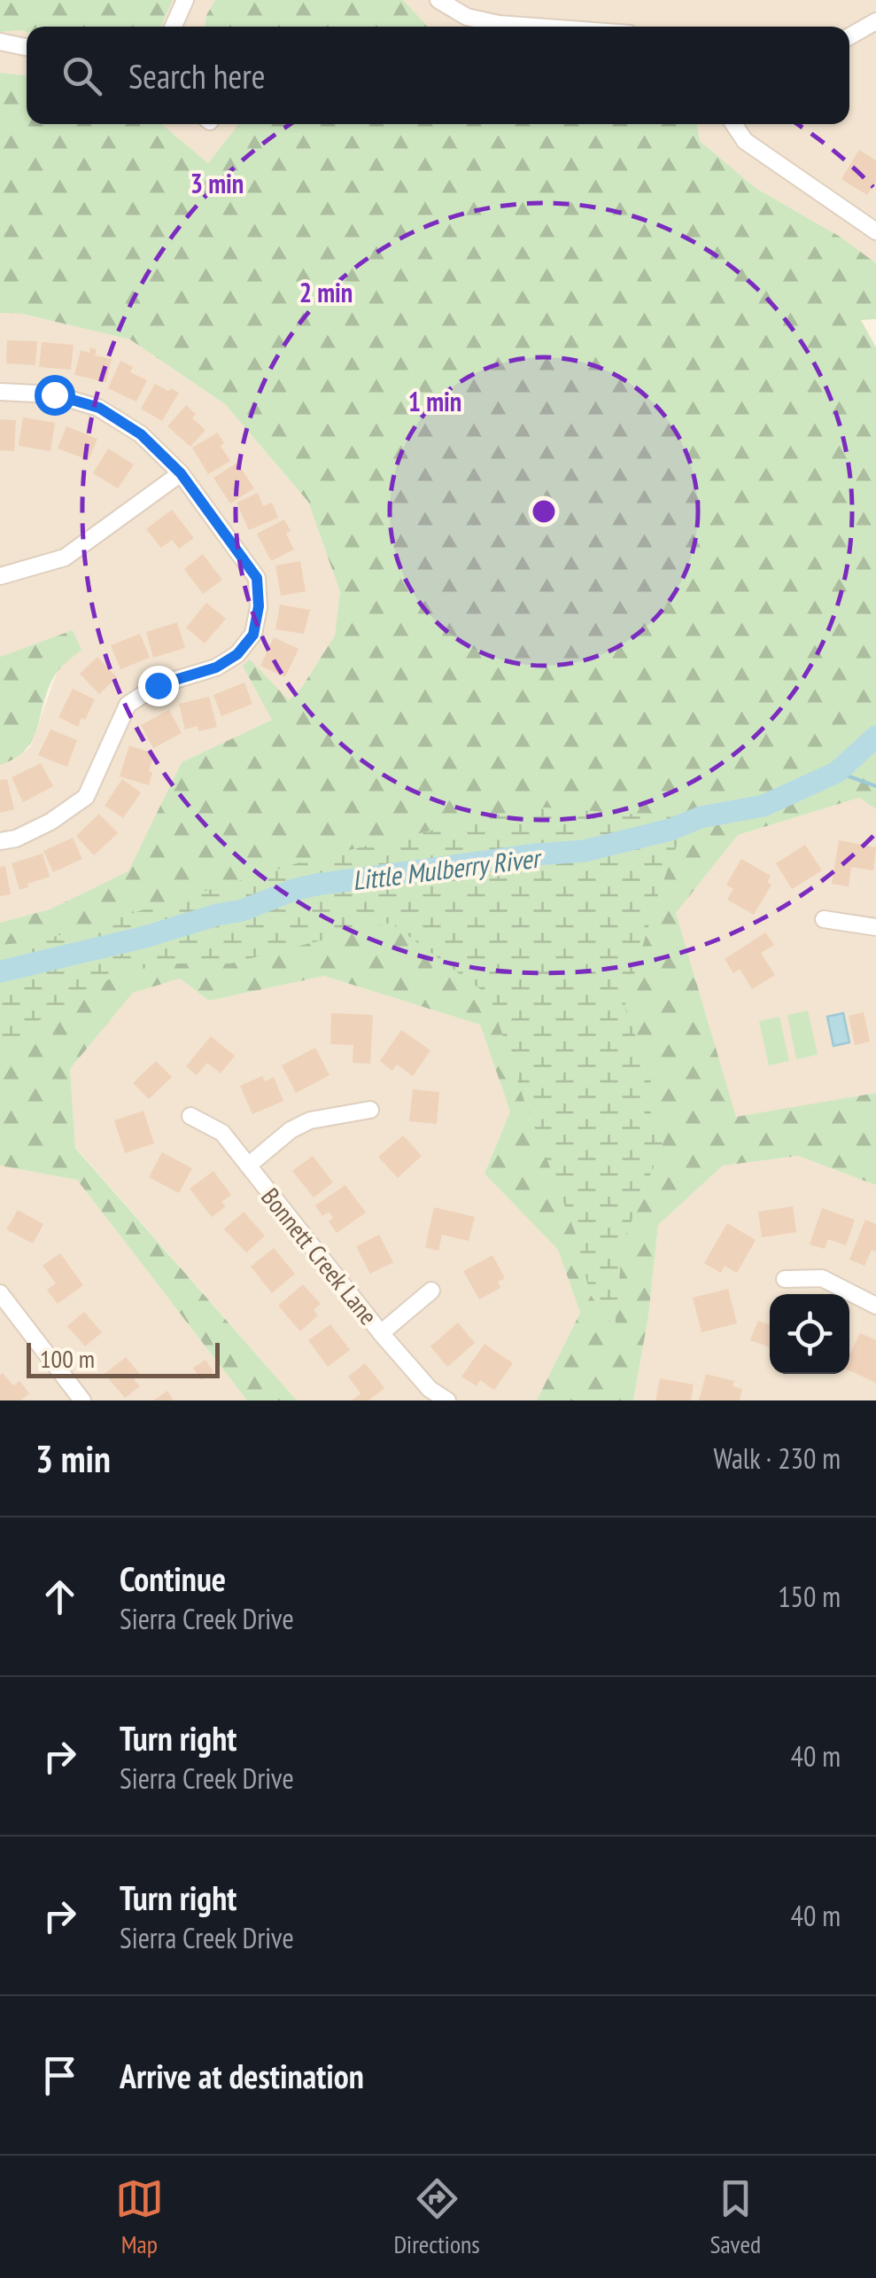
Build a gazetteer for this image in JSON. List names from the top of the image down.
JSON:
{
  "streets": {
    "street": ["Bonnett Creek Lane"]
  },
  "water": ["Little Mulberry River"],
  "scale_bar": "100 m",
  "page": {
    "search": "Search here",
    "scale": "100 m",
    "heading": ["3 min", "Walk · 230 m"],
    "list": [
      ["Continue", "Sierra Creek Drive", "150 m"],
      ["Turn right", "Sierra Creek Drive", "40 m"],
      ["Turn right", "Sierra Creek Drive", "40 m"],
      "Arrive at destination"
    ],
    "nav": ["Map", "Directions", "Saved"]
  },
  "rings": ["3 min", "2 min", "1 min"]
}
